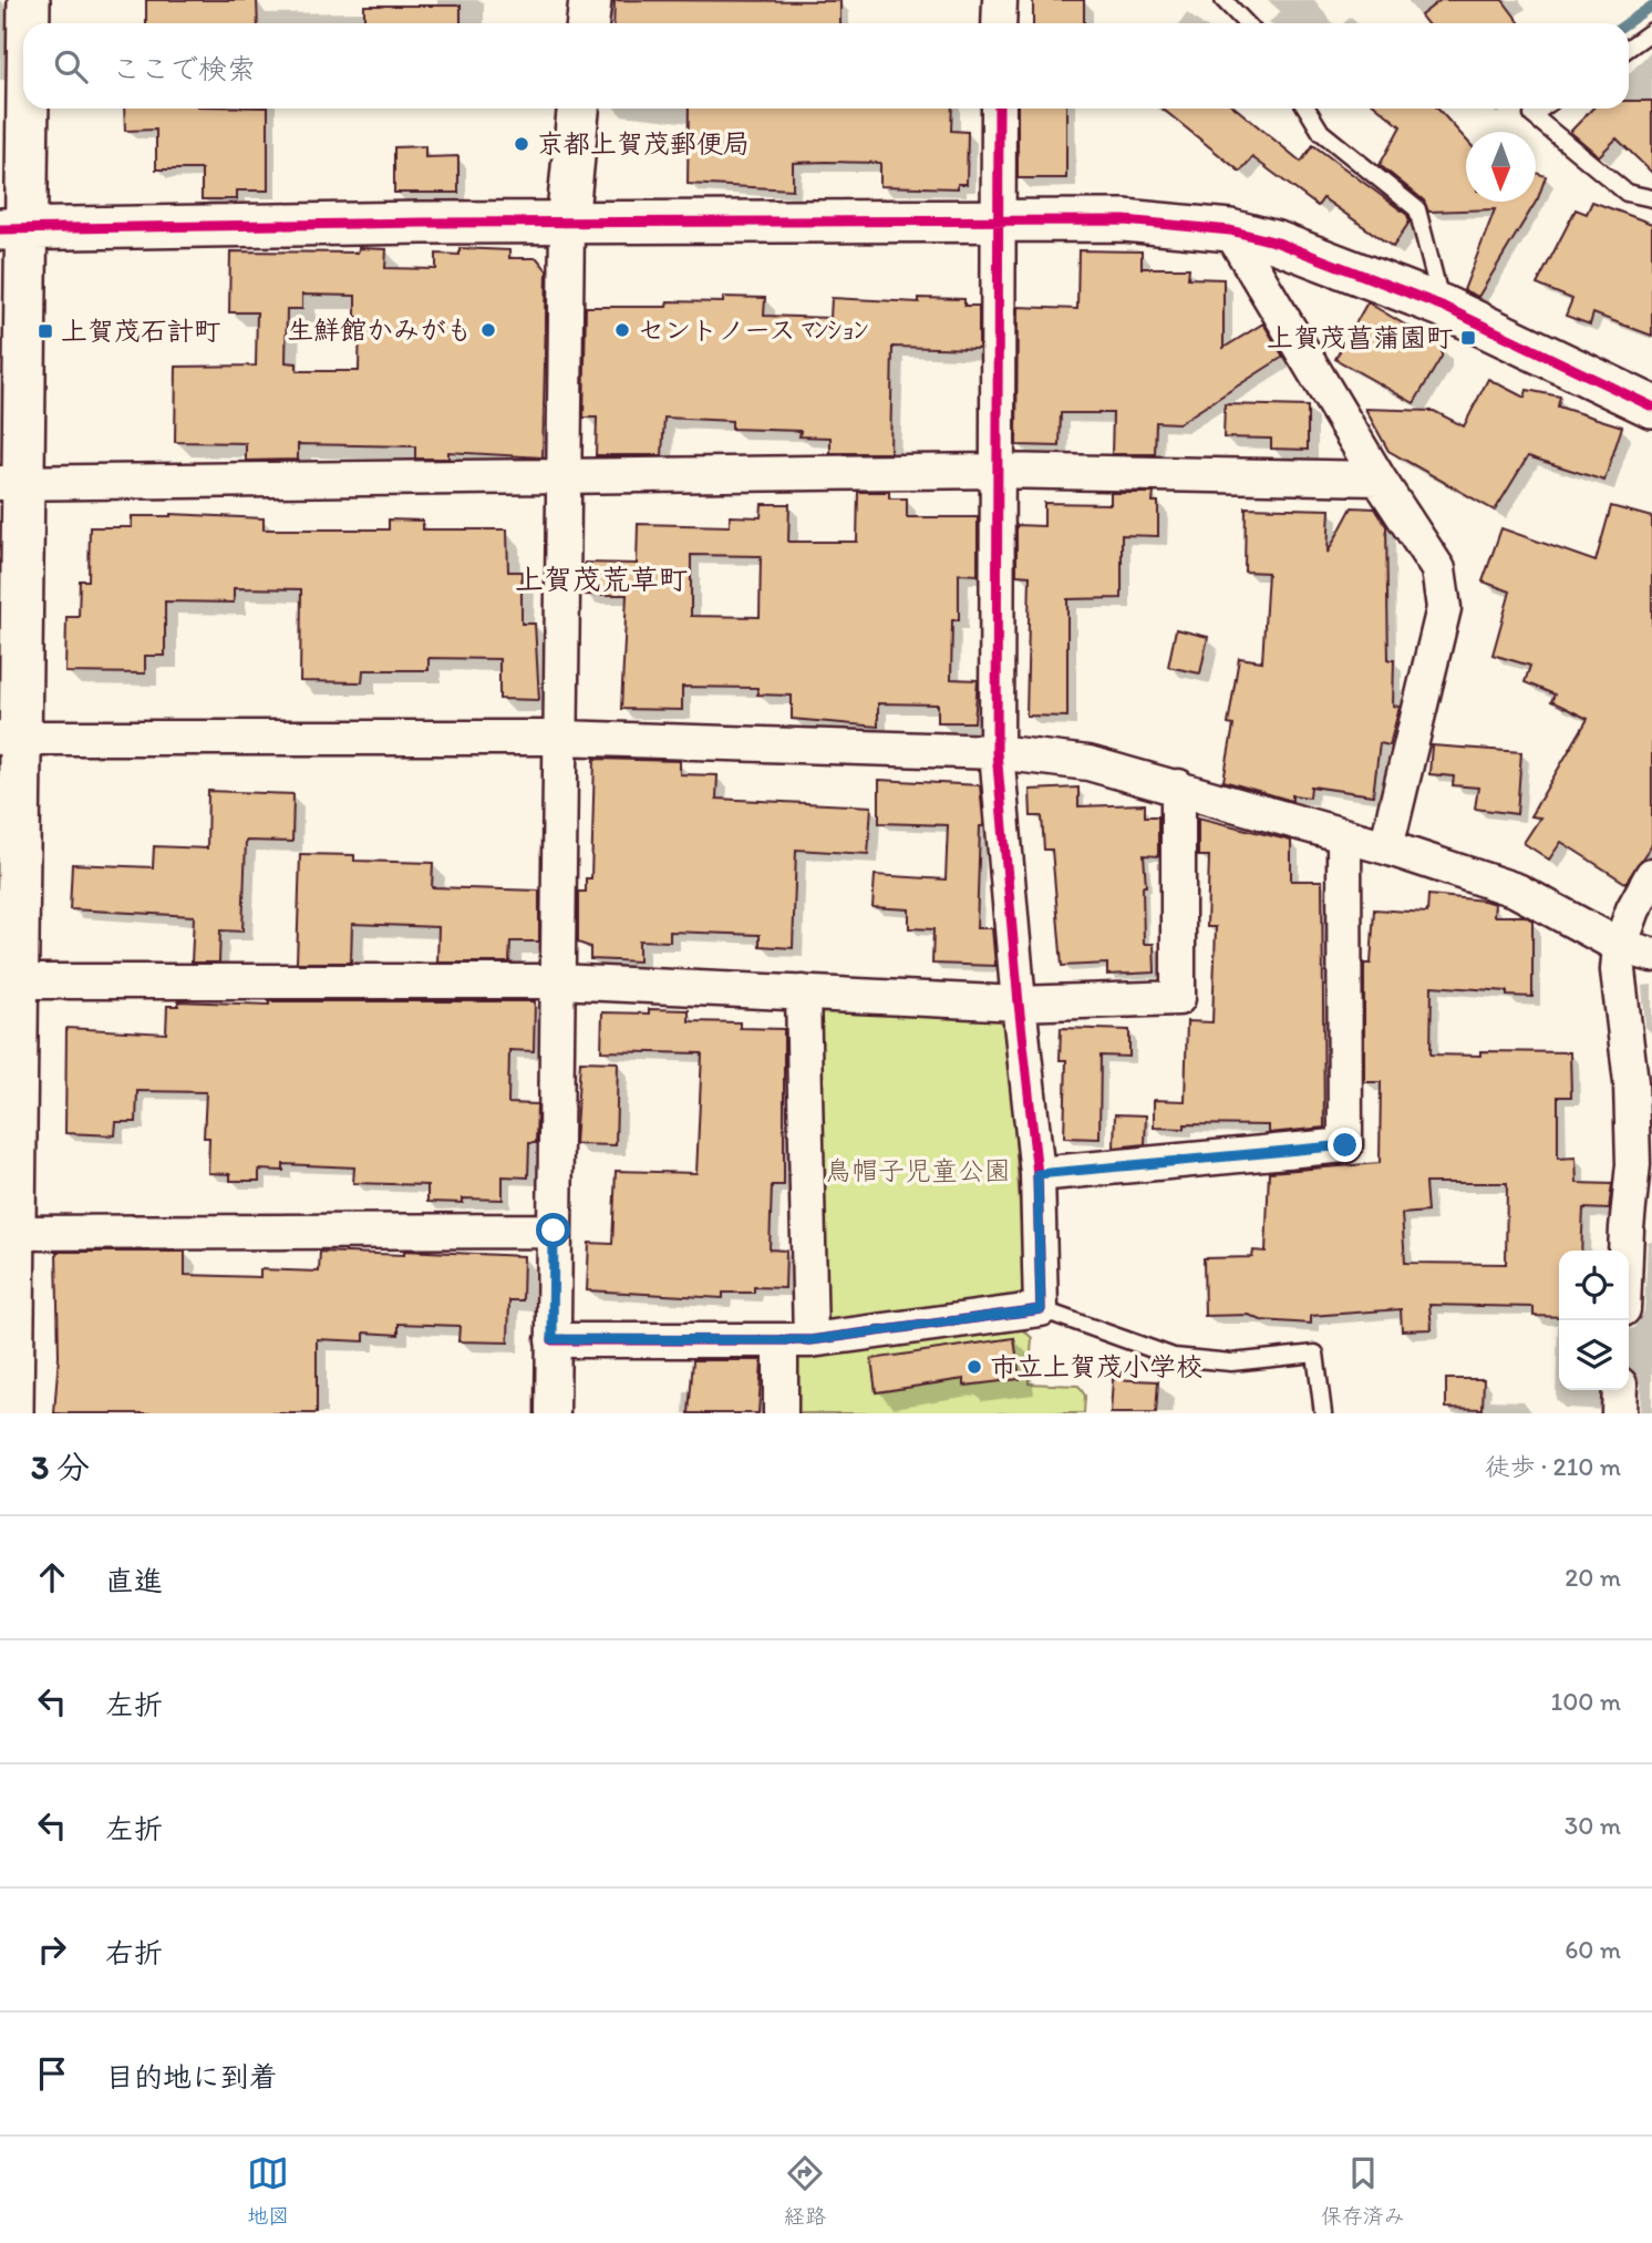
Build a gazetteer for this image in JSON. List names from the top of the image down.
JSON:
{
  "districts": ["上賀茂荒草町"],
  "parks": ["鳥帽子児童公園"],
  "places": {
    "other": [
      "京都上賀茂郵便局",
      "生鮮館かみがも",
      "セントノース ﾏﾝｼｮﾝ",
      "市立上賀茂小学校"
    ],
    "transit": ["上賀茂石計町", "上賀茂菖蒲園町"]
  },
  "north": "bottom",
  "page": {
    "search": "ここで検索",
    "heading": ["3 分", "徒歩 · 210 m"],
    "list": [
      ["直進", "20 m"],
      ["左折", "100 m"],
      ["左折", "30 m"],
      ["右折", "60 m"],
      "目的地に到着"
    ],
    "nav": ["地図", "経路", "保存済み"]
  }
}
